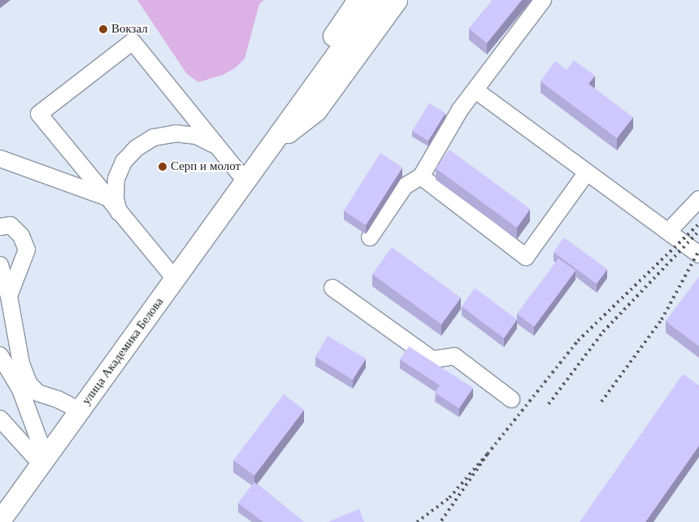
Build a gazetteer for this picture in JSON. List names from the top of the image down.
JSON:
{
  "streets": {
    "main road": ["улица Академика Белова"]
  },
  "places": ["Вокзал", "Серп и молот"]
}
